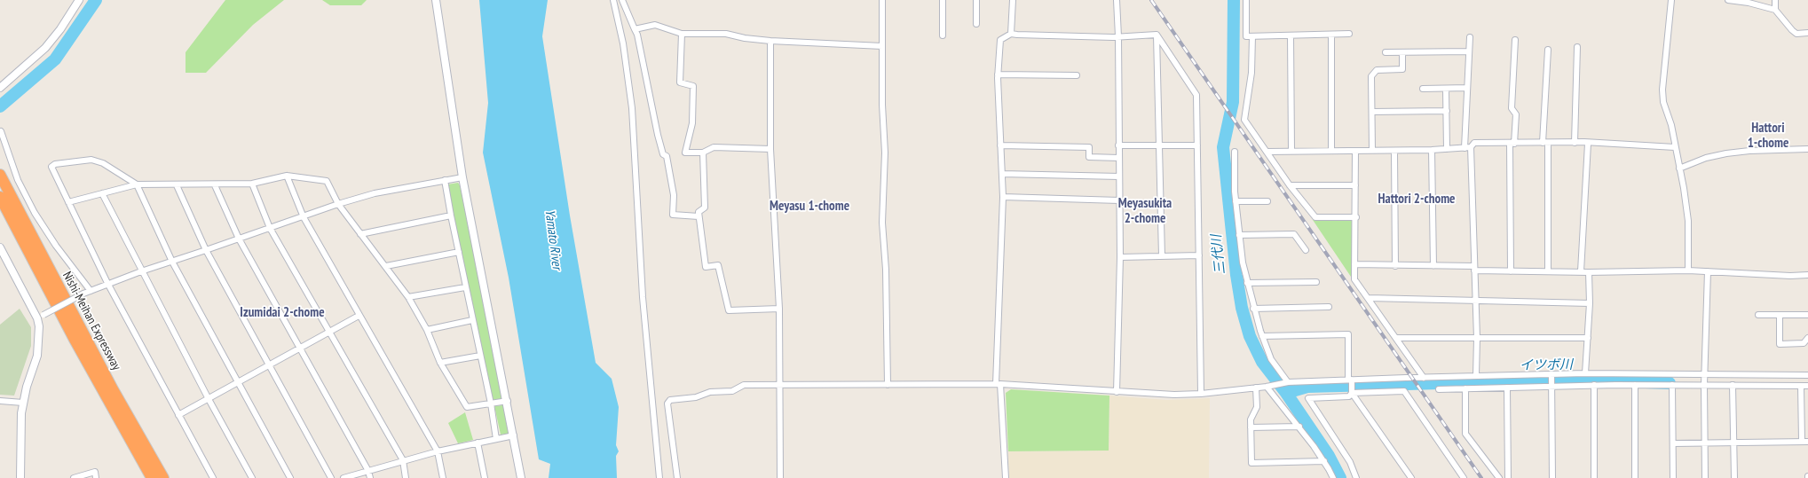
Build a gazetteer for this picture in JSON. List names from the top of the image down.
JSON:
{
  "streets": {
    "highway": ["Nishi-Meihan Expressway"]
  },
  "districts": [
    "Hattori 1-chome",
    "Hattori 2-chome",
    "Meyasukita 2-chome",
    "Meyasu 1-chome",
    "Izumidai 2-chome"
  ],
  "water": ["Yamato River", "三代川", "イツボ川"]
}
